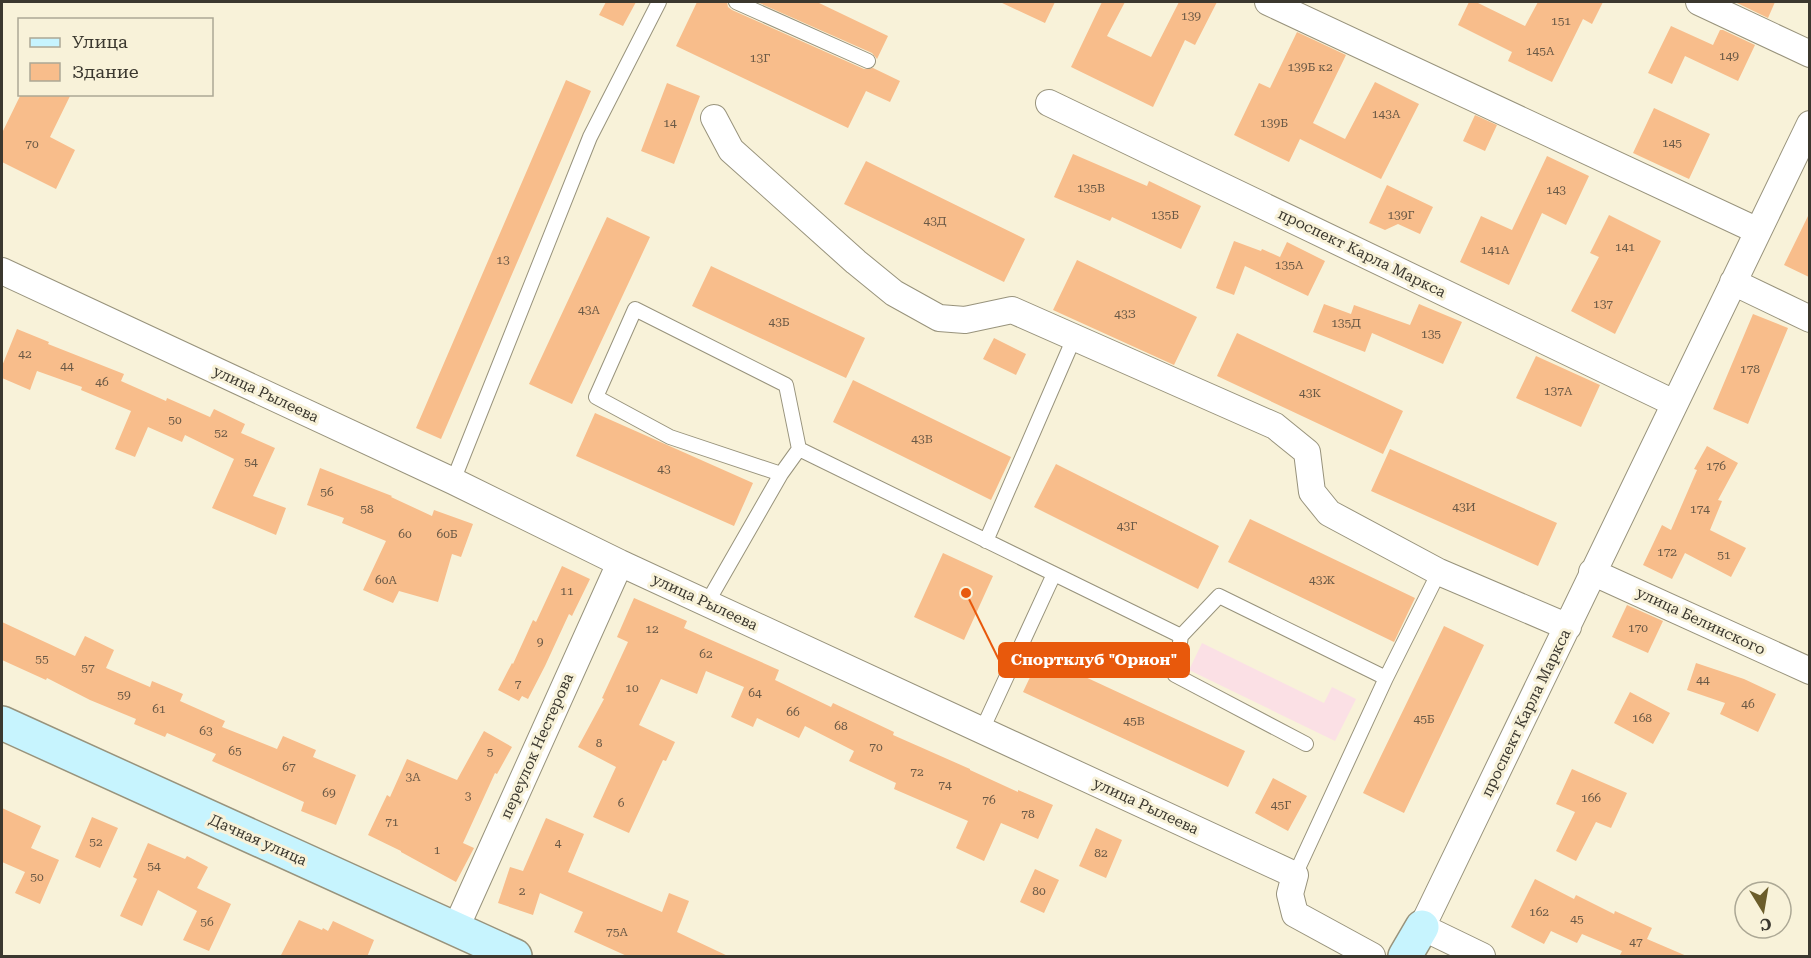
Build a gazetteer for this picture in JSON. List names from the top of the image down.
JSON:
{
  "streets": {
    "street": [
      "проспект Карла Маркса",
      "улица Рылеева",
      "улица Белинского",
      "переулок Нестерова",
      "Дачная улица"
    ]
  },
  "crossings": [
    ["проспект Карла Маркса", "улица Белинского"],
    ["улица Рылеева", "переулок Нестерова"],
    ["переулок Нестерова", "Дачная улица"]
  ],
  "places": ["Спортклуб \"Орион\""],
  "house_numbers": [
    "139",
    "151",
    "145А",
    "149",
    "13Г",
    "139Б к2",
    "143А",
    "14",
    "139Б",
    "145",
    "70",
    "135В",
    "143",
    "135Б",
    "139Г",
    "43Д",
    "141",
    "141А",
    "13",
    "135А",
    "137",
    "43А",
    "43З",
    "43Б",
    "135Д",
    "135",
    "42",
    "44",
    "178",
    "46",
    "137А",
    "43К",
    "50",
    "52",
    "43В",
    "54",
    "176",
    "43",
    "56",
    "43И",
    "58",
    "174",
    "43Г",
    "60",
    "60Б",
    "172",
    "51",
    "60А",
    "43Ж",
    "11",
    "170",
    "12",
    "9",
    "62",
    "55",
    "57",
    "44",
    "7",
    "10",
    "64",
    "59",
    "46",
    "61",
    "66",
    "168",
    "45Б",
    "45В",
    "68",
    "63",
    "8",
    "70",
    "65",
    "5",
    "67",
    "72",
    "3А",
    "74",
    "69",
    "3",
    "166",
    "76",
    "6",
    "45Г",
    "78",
    "71",
    "52",
    "4",
    "1",
    "82",
    "54",
    "50",
    "2",
    "80",
    "162",
    "45",
    "56",
    "75А",
    "47"
  ],
  "legend": ["Улица", "Здание"],
  "north": "bottom"
}
